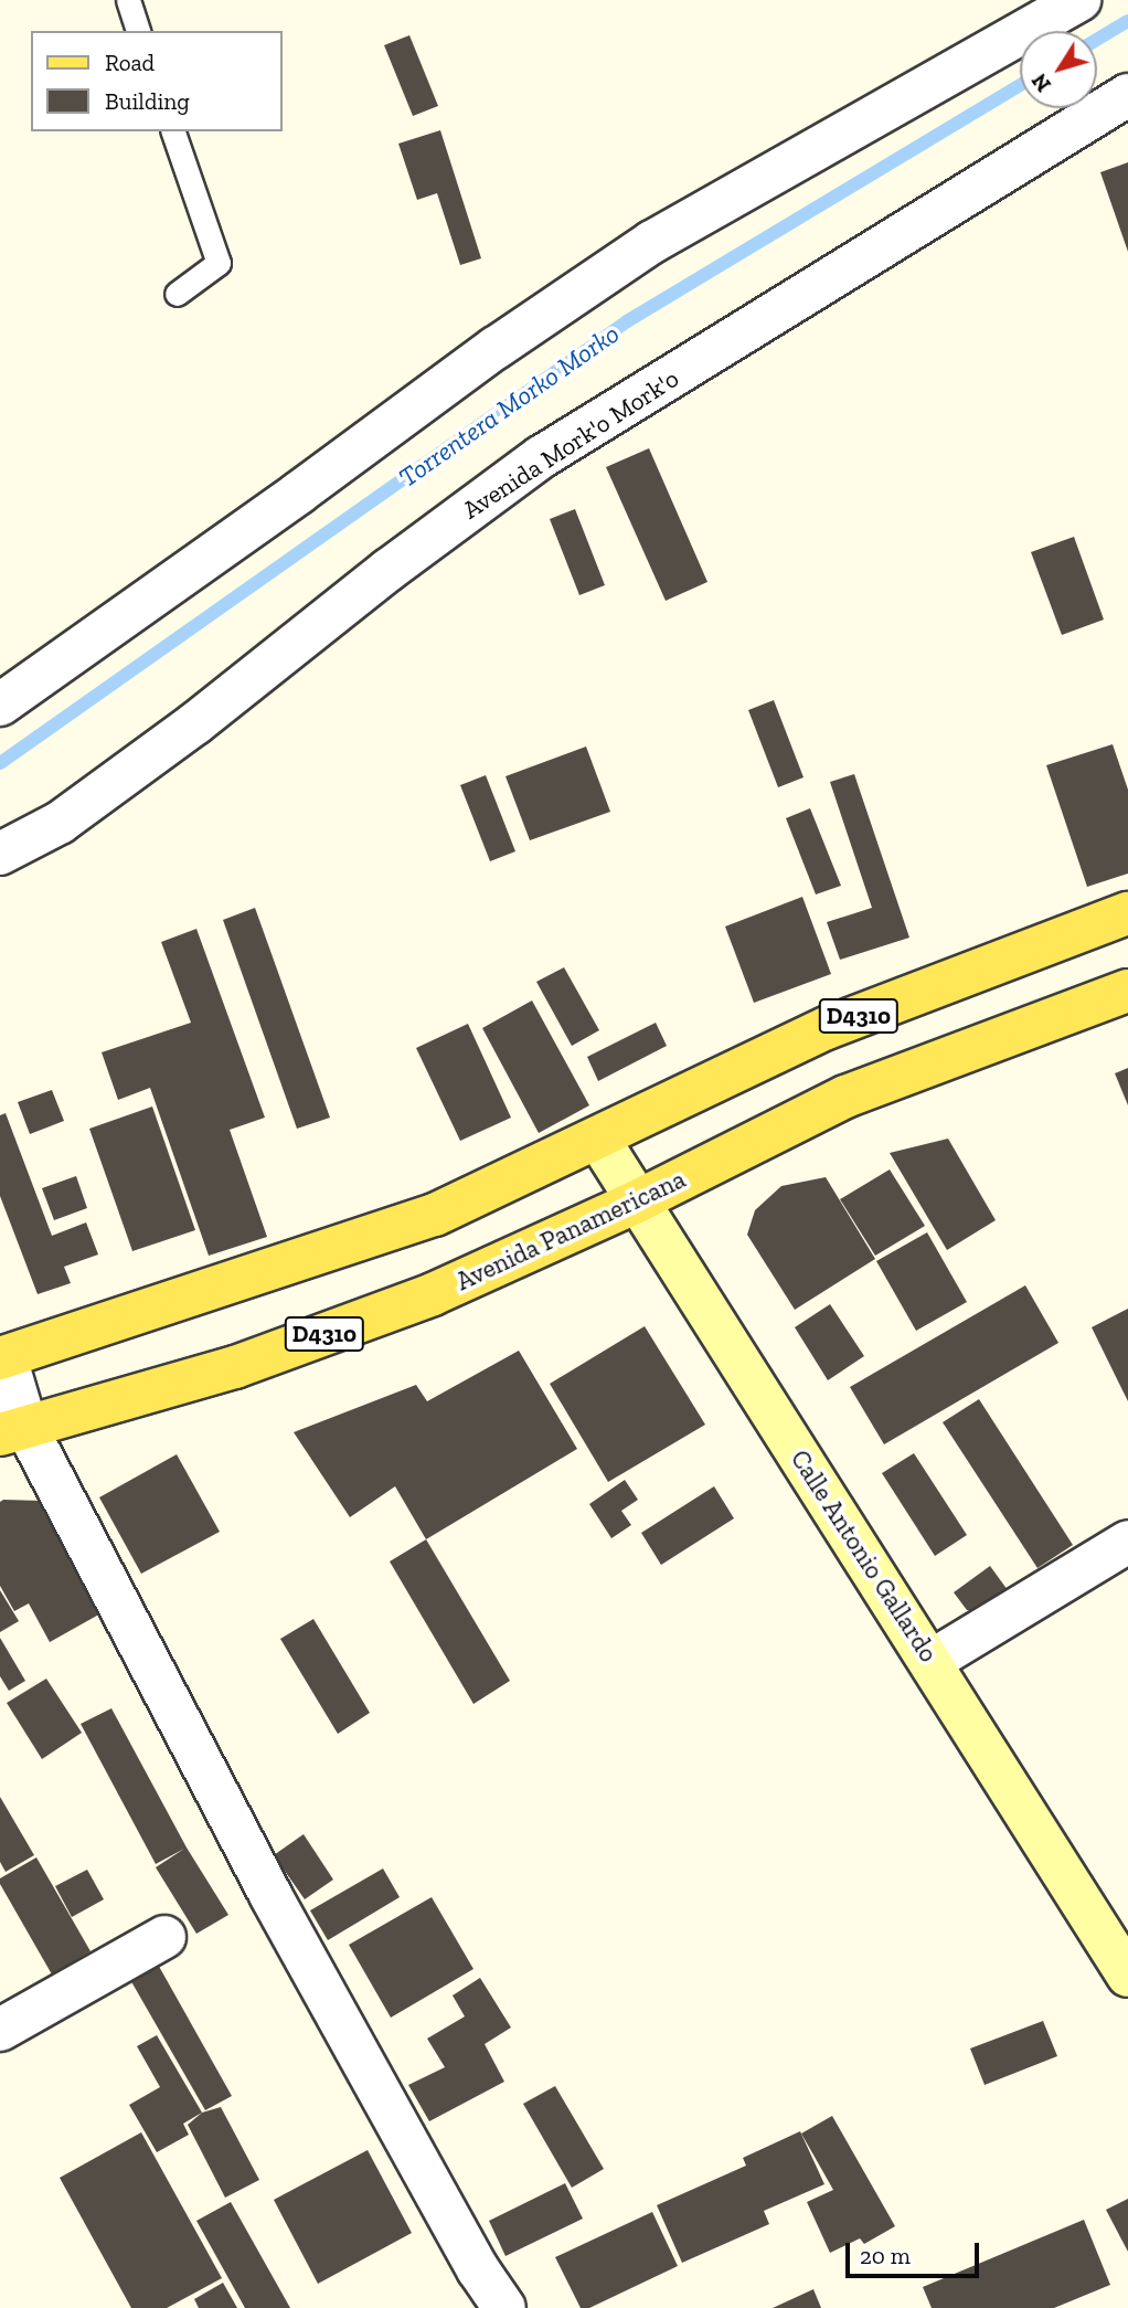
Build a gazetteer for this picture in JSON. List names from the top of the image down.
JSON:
{
  "streets": {
    "main road": ["D4310", "Avenida Panamericana", "Calle Antonio Gallardo"],
    "street": ["Avenida Mork'o Mork'o"]
  },
  "crossings": [
    ["D4310", "Calle Antonio Gallardo"],
    ["Avenida Panamericana", "Calle Antonio Gallardo"]
  ],
  "water": ["Torrentera Morko Morko"],
  "legend": ["Road", "Building"],
  "scale_bar": "20 m",
  "north": "bottom left"
}
